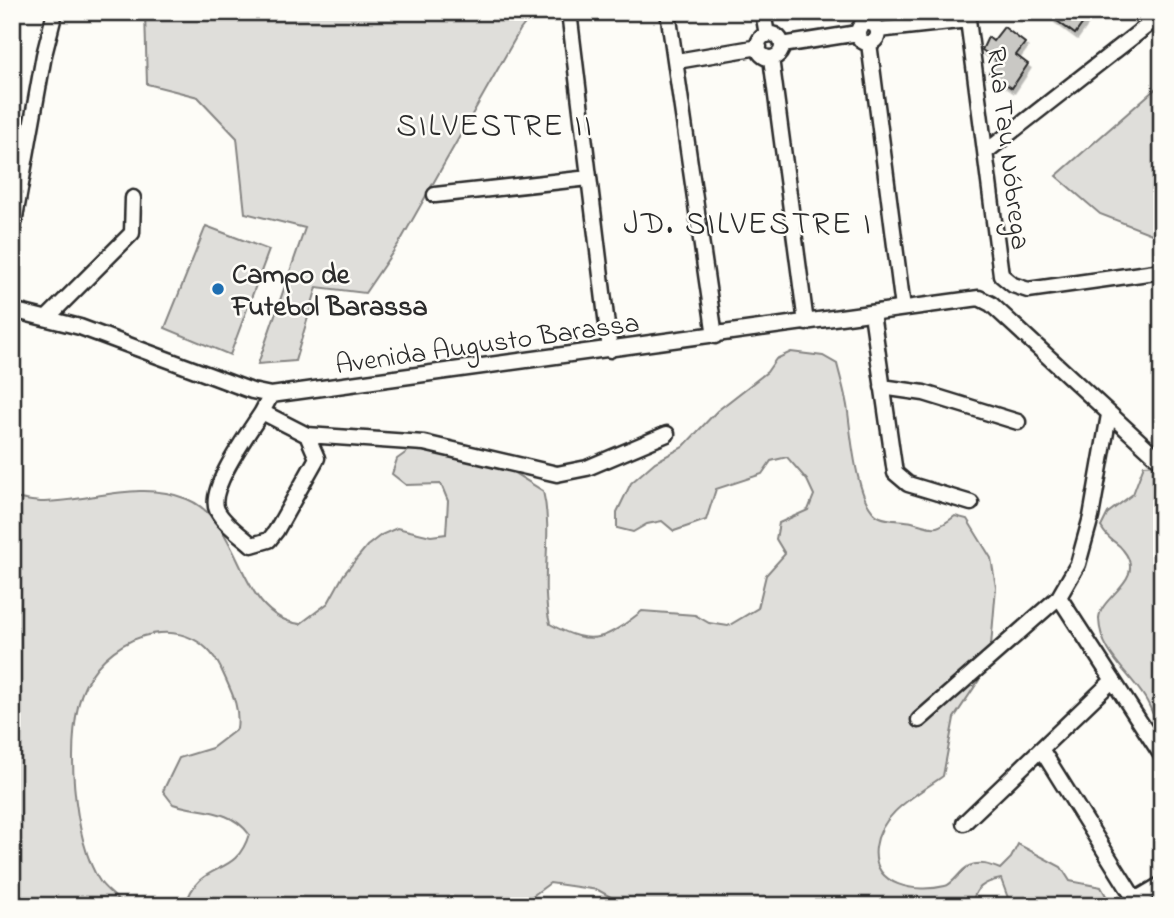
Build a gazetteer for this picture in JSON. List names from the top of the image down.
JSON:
{
  "streets": {
    "street": ["Rua Tau Nóbrega", "Avenida Augusto Barassa"]
  },
  "districts": ["SILVESTRE II", "JD. SILVESTRE I"],
  "places": ["Campo de Futebol Barassa"]
}
